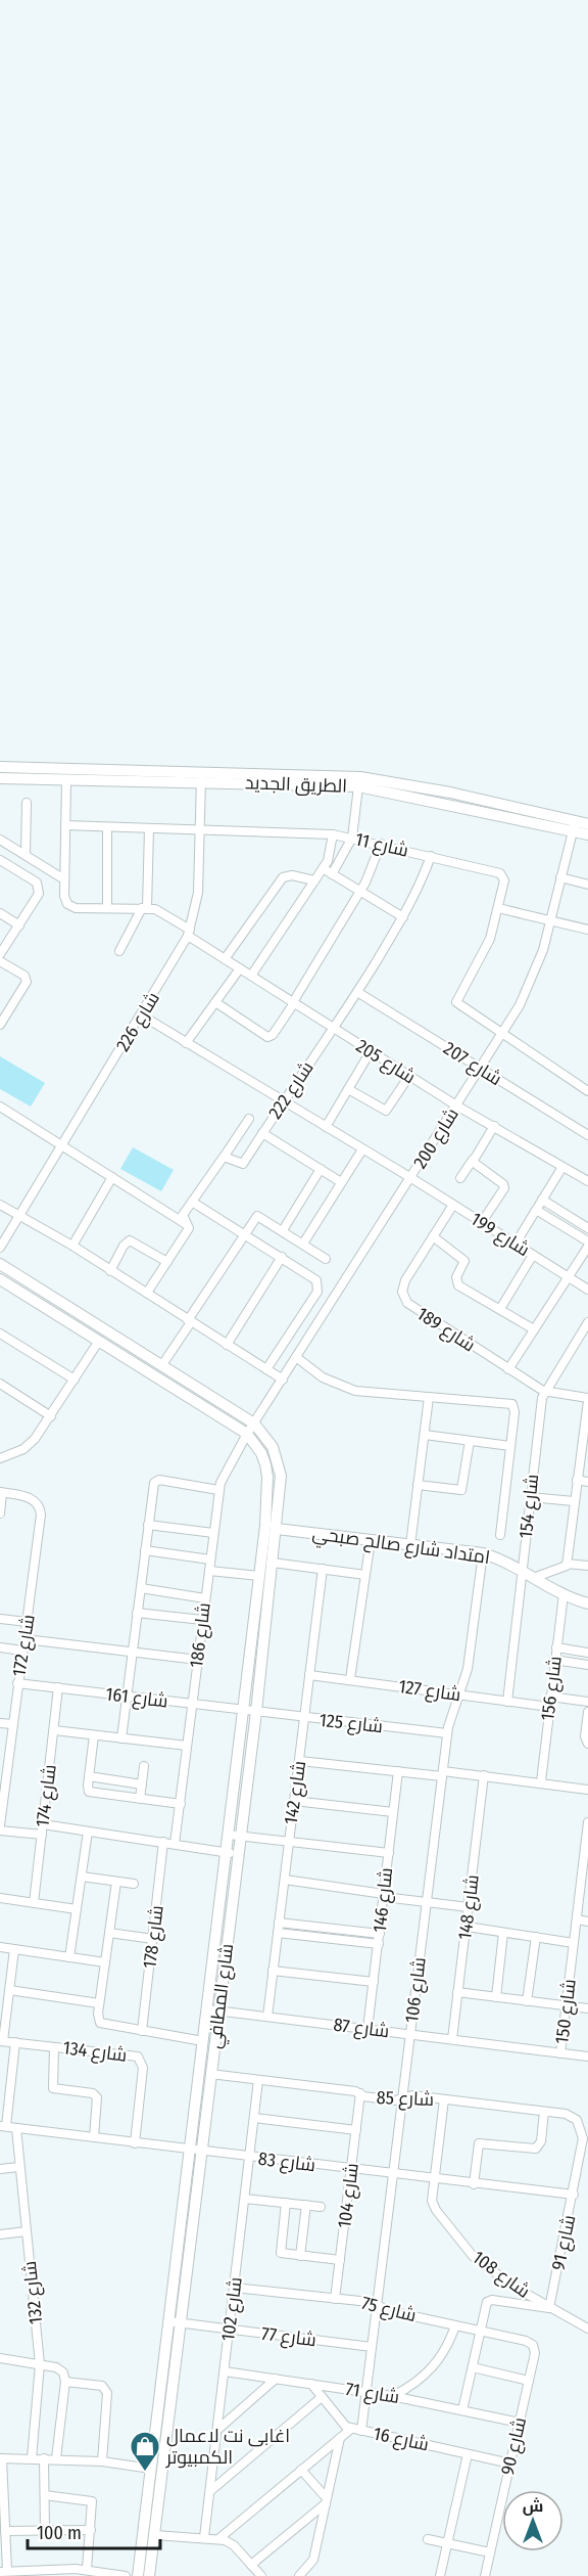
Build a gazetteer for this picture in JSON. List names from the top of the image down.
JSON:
{
  "streets": {
    "street": [
      "الطريق الجديد",
      "شارع 11",
      "شارع 226",
      "شارع 205",
      "شارع 207",
      "شارع 222",
      "شارع 200",
      "شارع 199",
      "شارع 189",
      "شارع 154",
      "امتداد شارع صالح صبحي",
      "شارع 186",
      "شارع 172",
      "شارع 156",
      "شارع 127",
      "شارع 161",
      "شارع 125",
      "شارع 142",
      "شارع 174",
      "شارع 146",
      "شارع 148",
      "شارع 178",
      "شارع 106",
      "شارع المطافي",
      "شارع 150",
      "شارع 87",
      "شارع 134",
      "شارع 85",
      "شارع 83",
      "شارع 104",
      "شارع 91",
      "شارع 108",
      "شارع 132",
      "شارع 102",
      "شارع 75",
      "شارع 77",
      "شارع 71",
      "شارع 16",
      "شارع 90"
    ]
  },
  "crossings": [
    ["الطريق الجديد", "شارع 226"],
    ["الطريق الجديد", "شارع 200"],
    ["شارع 11", "شارع 226"],
    ["شارع 11", "شارع 222"],
    ["شارع 11", "شارع 200"],
    ["شارع 226", "شارع 205"],
    ["شارع 226", "شارع 199"],
    ["شارع 205", "شارع 222"],
    ["شارع 205", "شارع 200"],
    ["شارع 207", "شارع 222"],
    ["شارع 207", "شارع 200"],
    ["شارع 222", "شارع 199"],
    ["شارع 200", "شارع 199"],
    ["شارع 200", "شارع 186"],
    ["شارع 200", "شارع المطافي"],
    ["شارع 199", "شارع 189"],
    ["شارع 189", "شارع 154"],
    ["شارع 154", "امتداد شارع صالح صبحي"],
    ["شارع 154", "شارع 127"],
    ["امتداد شارع صالح صبحي", "شارع 156"],
    ["امتداد شارع صالح صبحي", "شارع 106"],
    ["امتداد شارع صالح صبحي", "شارع المطافي"],
    ["شارع 186", "شارع 161"],
    ["شارع 186", "شارع المطافي"],
    ["شارع 172", "شارع 161"],
    ["شارع 156", "شارع 127"],
    ["شارع 127", "شارع 142"],
    ["شارع 127", "شارع 106"],
    ["شارع 161", "شارع 125"],
    ["شارع 161", "شارع 174"],
    ["شارع 161", "شارع المطافي"],
    ["شارع 125", "شارع 142"],
    ["شارع 125", "شارع 106"],
    ["شارع 125", "شارع المطافي"],
    ["شارع 142", "شارع 87"],
    ["شارع 146", "شارع 87"],
    ["شارع 148", "شارع 87"],
    ["شارع 106", "شارع 87"],
    ["شارع 106", "شارع 85"],
    ["شارع 106", "شارع 83"],
    ["شارع 106", "شارع 75"],
    ["شارع 106", "شارع 77"],
    ["شارع 106", "شارع 71"],
    ["شارع 106", "شارع 16"],
    ["شارع المطافي", "شارع 87"],
    ["شارع المطافي", "شارع 85"],
    ["شارع المطافي", "شارع 83"],
    ["شارع المطافي", "شارع 77"],
    ["شارع 150", "شارع 87"],
    ["شارع 134", "شارع 83"],
    ["شارع 85", "شارع 104"],
    ["شارع 85", "شارع 91"],
    ["شارع 85", "شارع 108"],
    ["شارع 85", "شارع 102"],
    ["شارع 83", "شارع 104"],
    ["شارع 83", "شارع 91"],
    ["شارع 83", "شارع 108"],
    ["شارع 83", "شارع 132"],
    ["شارع 83", "شارع 102"],
    ["شارع 104", "شارع 75"],
    ["شارع 91", "شارع 108"],
    ["شارع 102", "شارع 75"],
    ["شارع 102", "شارع 77"],
    ["شارع 102", "شارع 71"],
    ["شارع 75", "شارع 90"],
    ["شارع 71", "شارع 16"],
    ["شارع 71", "شارع 90"],
    ["شارع 16", "شارع 90"]
  ],
  "places": {
    "shop": ["اغابى نت لاعمال الكمبيوتر"]
  },
  "scale_bar": "100 m",
  "north": "top"
}
